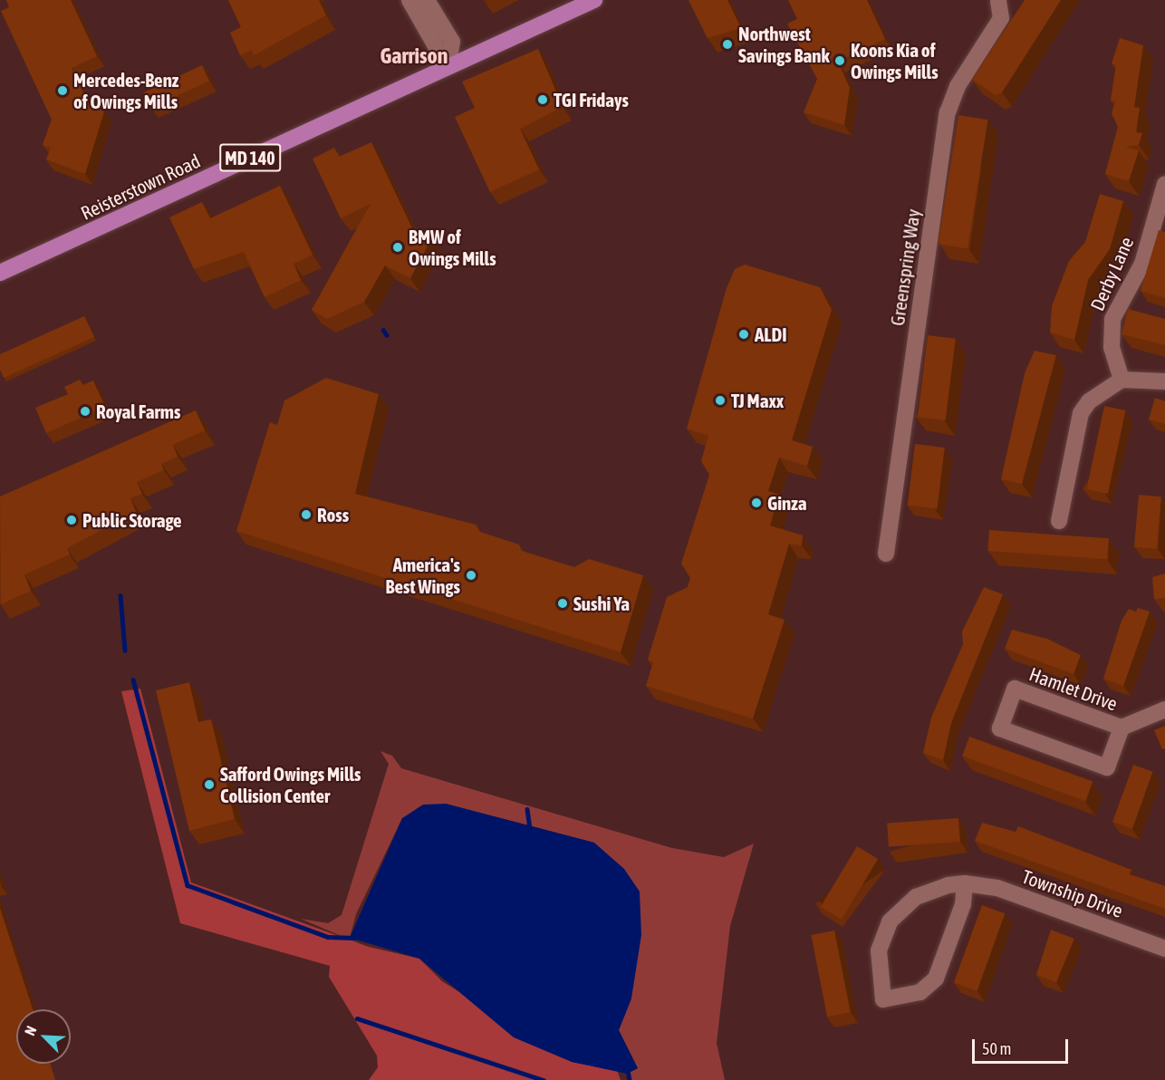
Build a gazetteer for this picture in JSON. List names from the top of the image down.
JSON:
{
  "streets": {
    "main road": ["MD 140", "Reisterstown Road"],
    "street": [
      "Greenspring Way",
      "Derby Lane",
      "Hamlet Drive",
      "Township Drive"
    ]
  },
  "districts": ["Garrison"],
  "places": [
    "Northwest Savings Bank",
    "Koons Kia of Owings Mills",
    "Mercedes-Benz of Owings Mills",
    "TGI Fridays",
    "BMW of Owings Mills",
    "ALDI",
    "TJ Maxx",
    "Royal Farms",
    "Ginza",
    "Ross",
    "Public Storage",
    "America's Best Wings",
    "Sushi Ya",
    "Safford Owings Mills Collision Center"
  ],
  "scale_bar": "50 m",
  "north": "top left"
}
